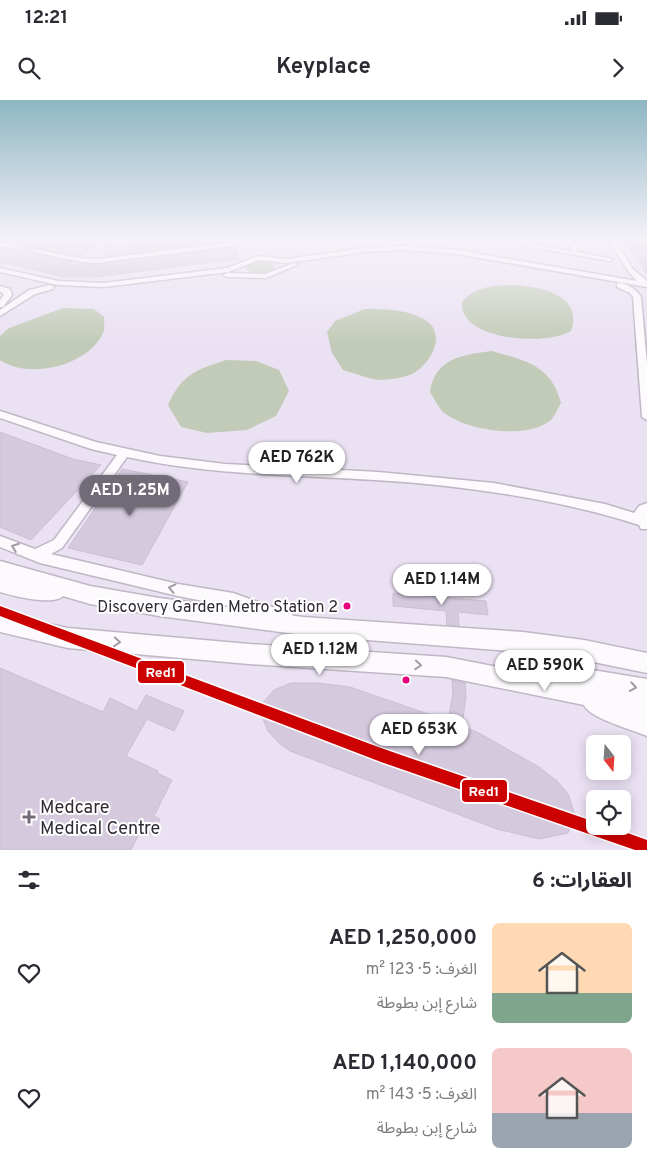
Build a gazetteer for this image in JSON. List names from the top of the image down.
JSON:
{
  "places": {
    "other": ["Discovery Garden Metro Station 2"],
    "health": ["Medcare Medical Centre"]
  },
  "lines": ["transit line Red1"],
  "north": "bottom",
  "page": {
    "status": "12:21",
    "header": "Keyplace",
    "price": [
      "AED 762K",
      "AED 1.25M",
      "AED 1.14M",
      "AED 1.12M",
      "AED 590K",
      "AED 653K"
    ],
    "heading": "العقارات: 6",
    "list": [
      {
        "name": "AED 1,250,000",
        "note": "الغرف: 5 · 123 m² · شارع إبن بطوطة"
      },
      {
        "name": "AED 1,140,000",
        "note": "الغرف: 5 · 143 m² · شارع إبن بطوطة"
      }
    ]
  }
}
